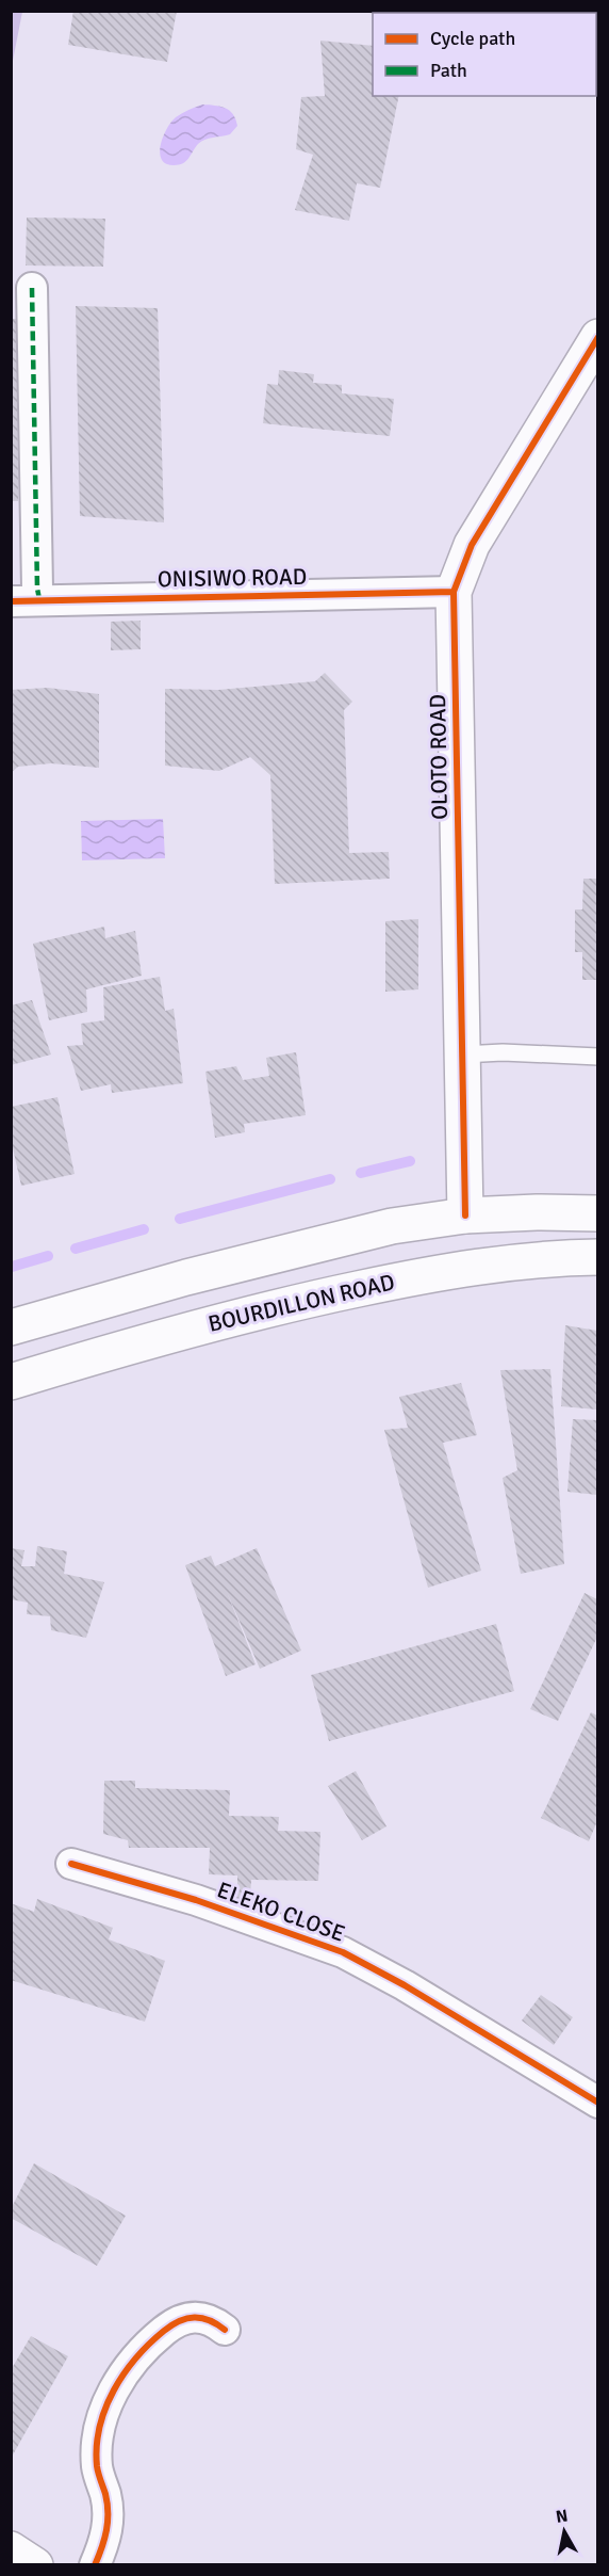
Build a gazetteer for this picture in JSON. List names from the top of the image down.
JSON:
{
  "streets": {
    "main road": ["OLOTO ROAD", "BOURDILLON ROAD"],
    "street": ["ONISIWO ROAD", "ELEKO CLOSE"]
  },
  "crossings": [
    ["ONISIWO ROAD", "OLOTO ROAD"]
  ],
  "legend": ["Cycle path", "Path"],
  "north": "top"
}
